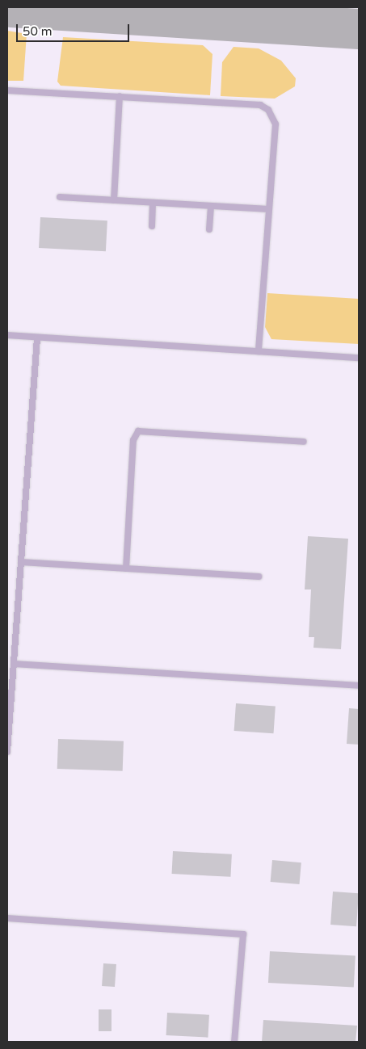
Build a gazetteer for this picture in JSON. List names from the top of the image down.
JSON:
{
  "scale_bar": "50 m"
}
